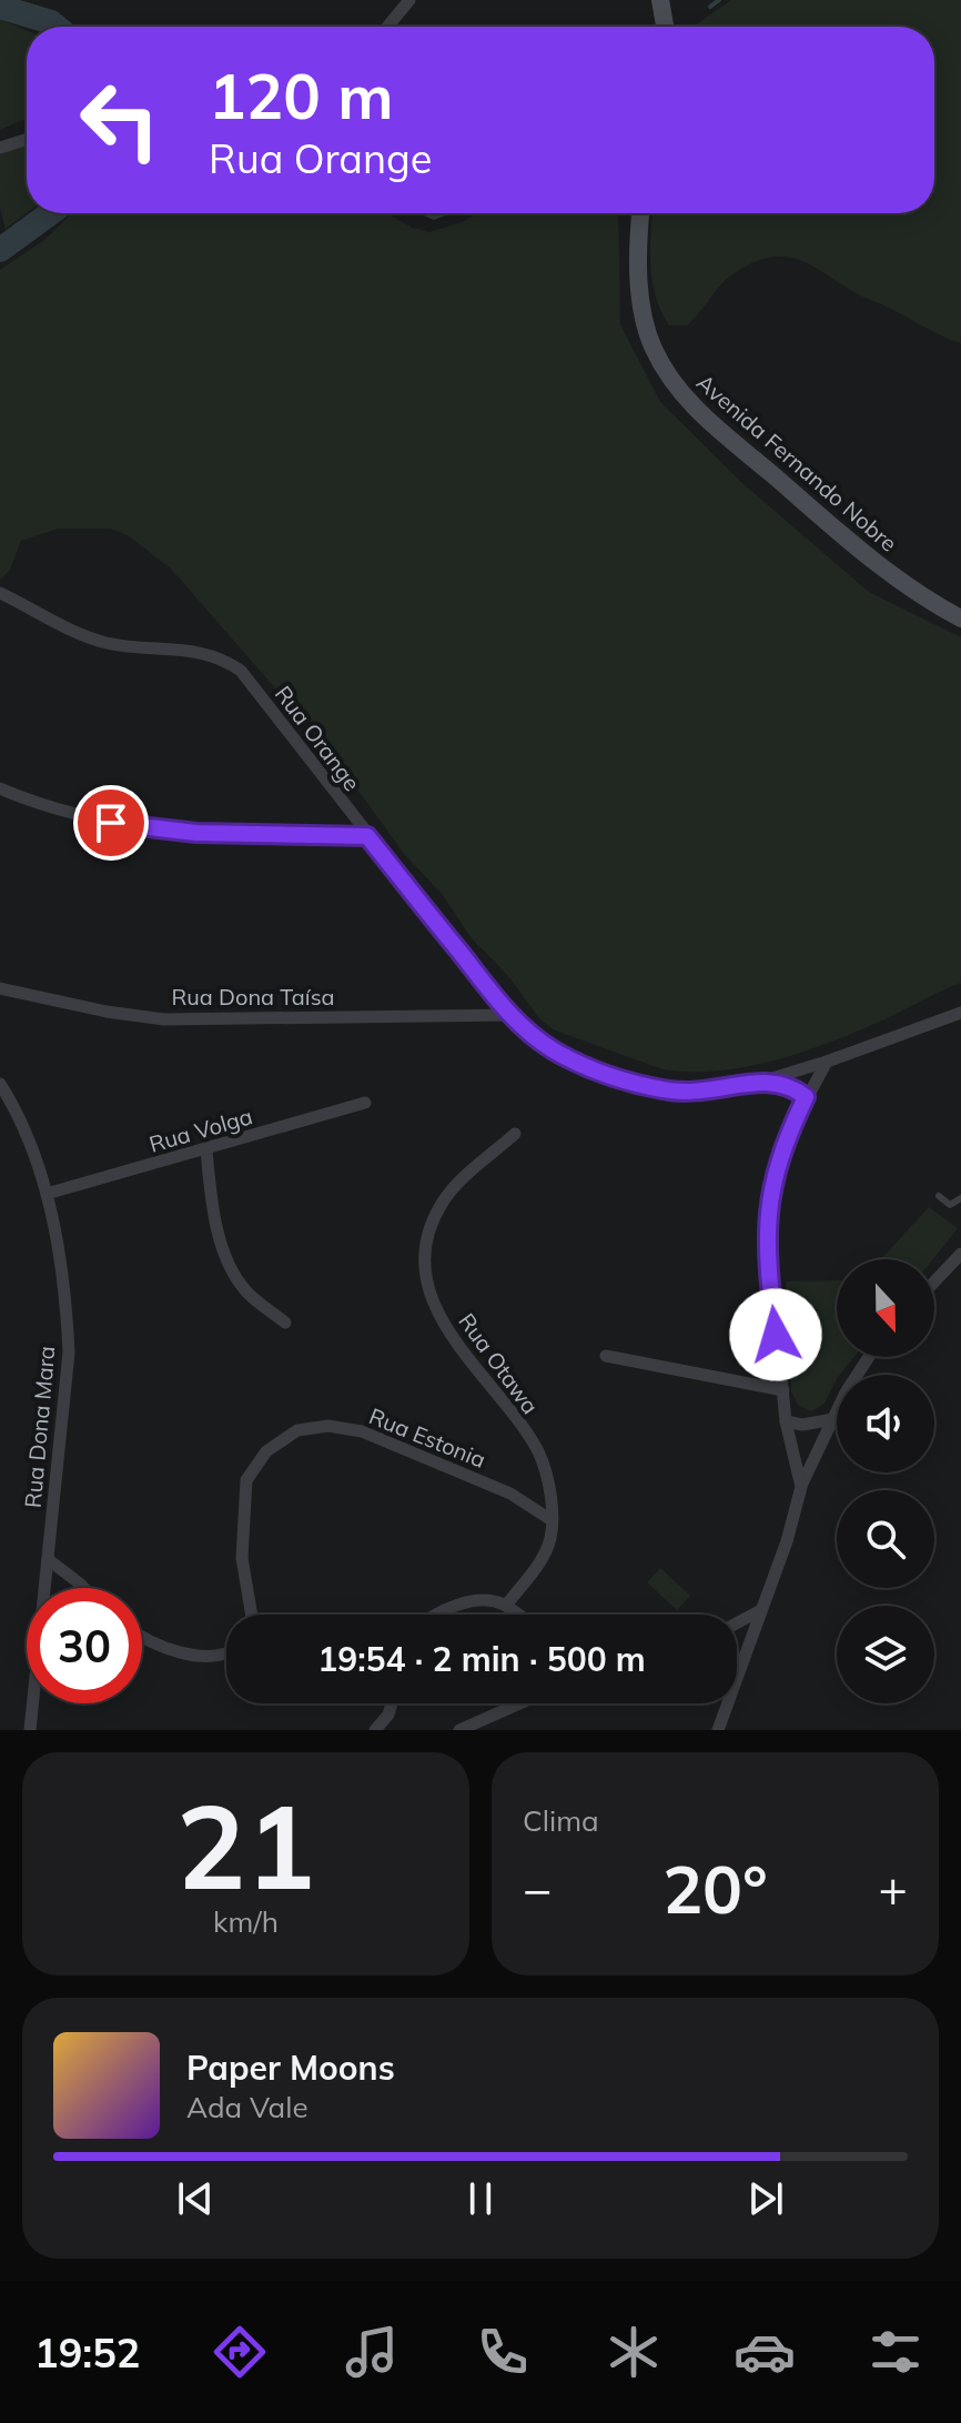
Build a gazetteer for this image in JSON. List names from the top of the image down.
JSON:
{
  "streets": {
    "main road": ["Avenida Fernando Nobre"],
    "street": [
      "Rua Orange",
      "Rua Dona Taísa",
      "Rua Volga",
      "Rua Otawa",
      "Rua Dona Mara",
      "Rua Estonia"
    ]
  },
  "crossings": [
    ["Rua Orange", "Rua Dona Taísa"],
    ["Rua Volga", "Rua Dona Mara"],
    ["Rua Otawa", "Rua Estonia"]
  ],
  "north": "bottom",
  "page": {
    "turn": ["120 m", "Rua Orange"],
    "limit": "30",
    "trip": "19:54 · 2 min · 500 m",
    "tile": [
      ["21", "km/h"],
      "Clima"
    ],
    "heat": ["−", "20°", "+"],
    "song": ["Paper Moons", "Ada Vale"],
    "tabs": "19:52"
  }
}
